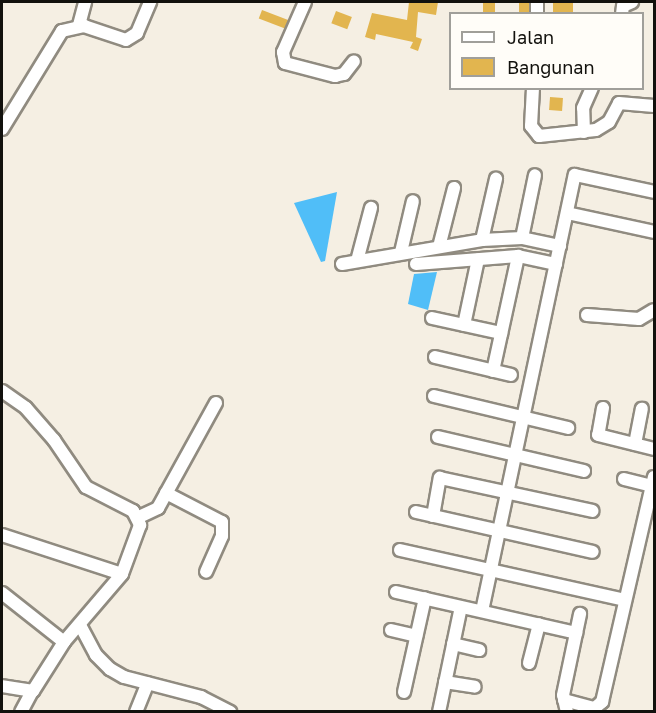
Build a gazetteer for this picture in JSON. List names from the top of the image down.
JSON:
{
  "legend": ["Jalan", "Bangunan"]
}
